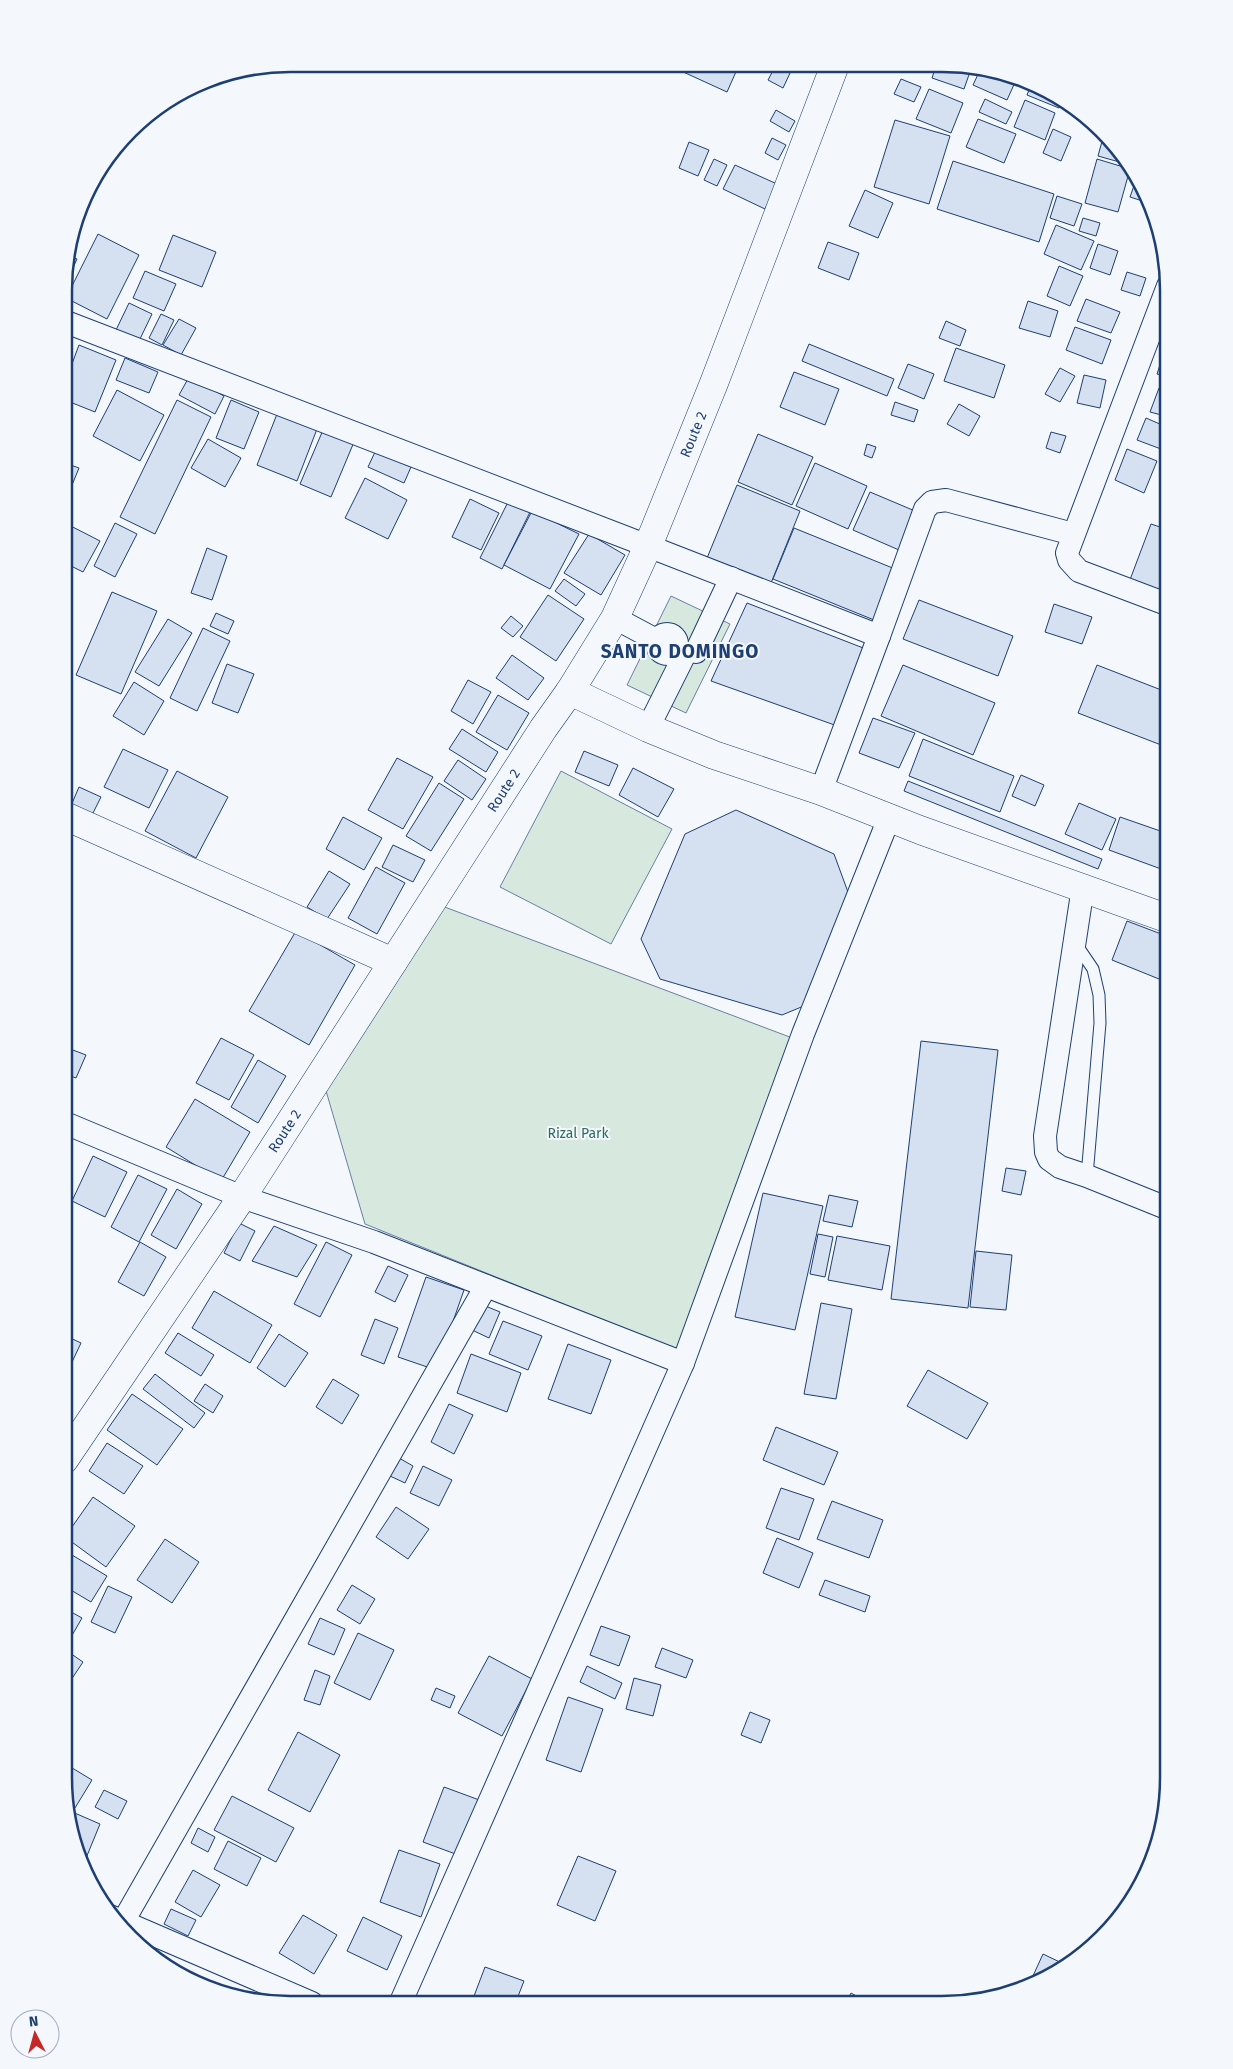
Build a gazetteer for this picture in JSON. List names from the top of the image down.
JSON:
{
  "streets": {
    "main road": ["Route 2"]
  },
  "districts": ["SANTO DOMINGO"],
  "parks": ["Rizal Park"],
  "north": "top"
}
